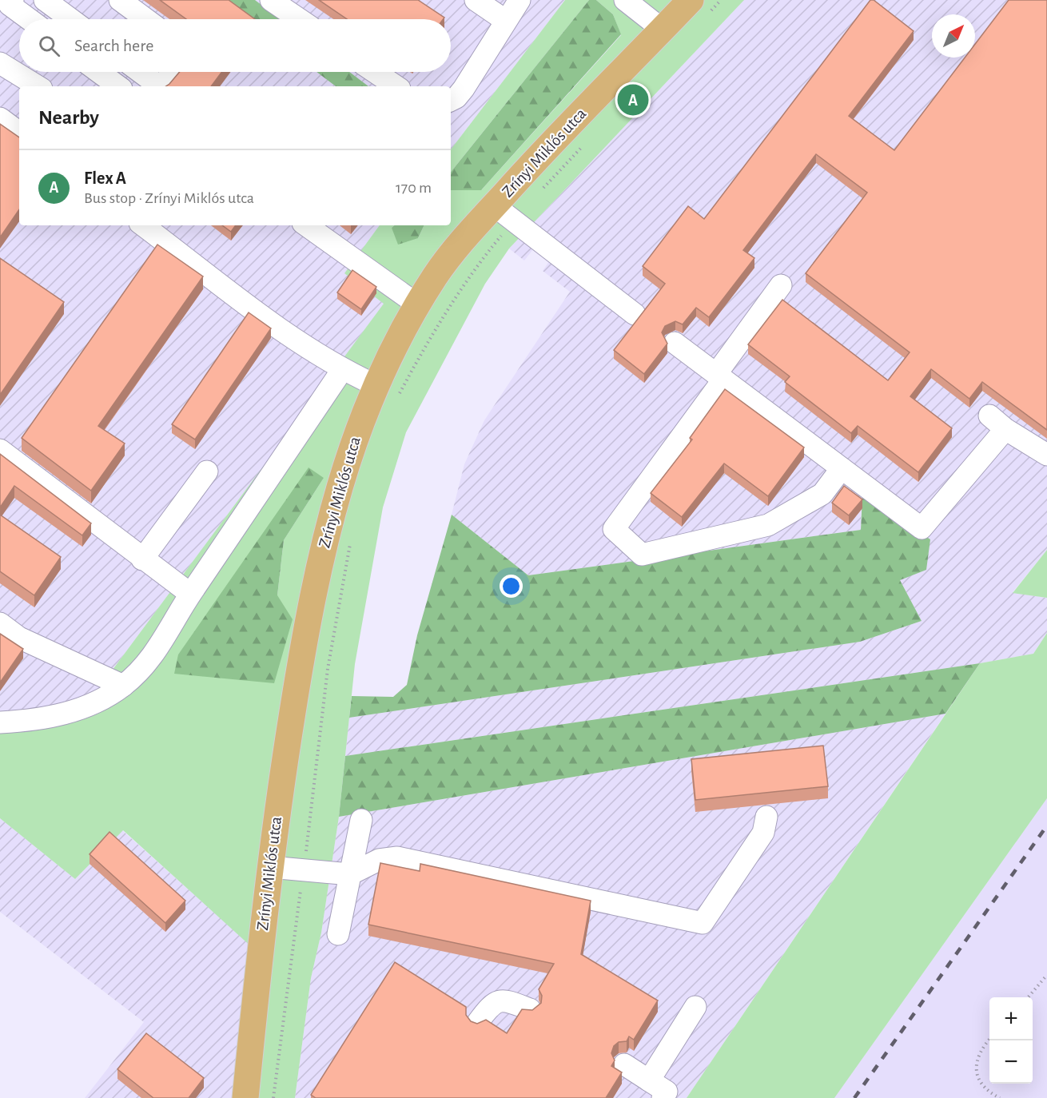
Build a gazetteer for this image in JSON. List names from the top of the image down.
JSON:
{
  "streets": {
    "main road": ["Zrínyi Miklós utca"]
  },
  "north": "top right",
  "page": {
    "search": "Search here",
    "pins": "A",
    "heading": "Nearby",
    "list": [
      {
        "mark": "A",
        "name": "Flex A",
        "note": "Bus stop · Zrínyi Miklós utca",
        "value": "170 m"
      }
    ],
    "map_buttons": ["+", "−"]
  }
}
